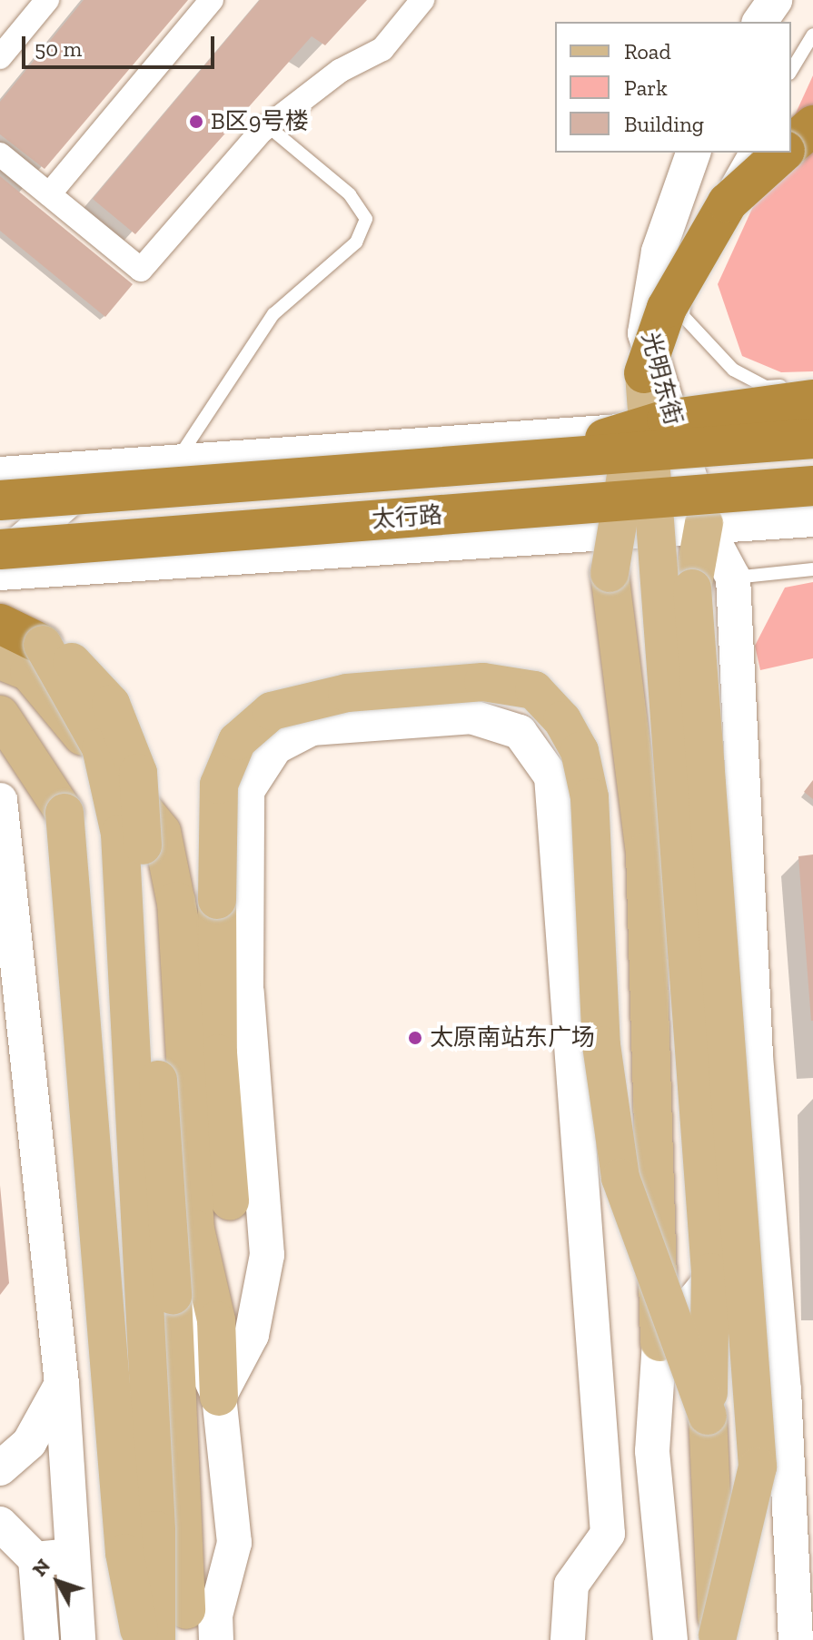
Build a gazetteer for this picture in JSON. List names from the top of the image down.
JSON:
{
  "streets": {
    "highway": ["太行路"],
    "main road": ["光明东街"]
  },
  "places": ["B区9号楼", "太原南站东广场"],
  "legend": ["Road", "Park", "Building"],
  "scale_bar": "50 m",
  "north": "top left"
}
